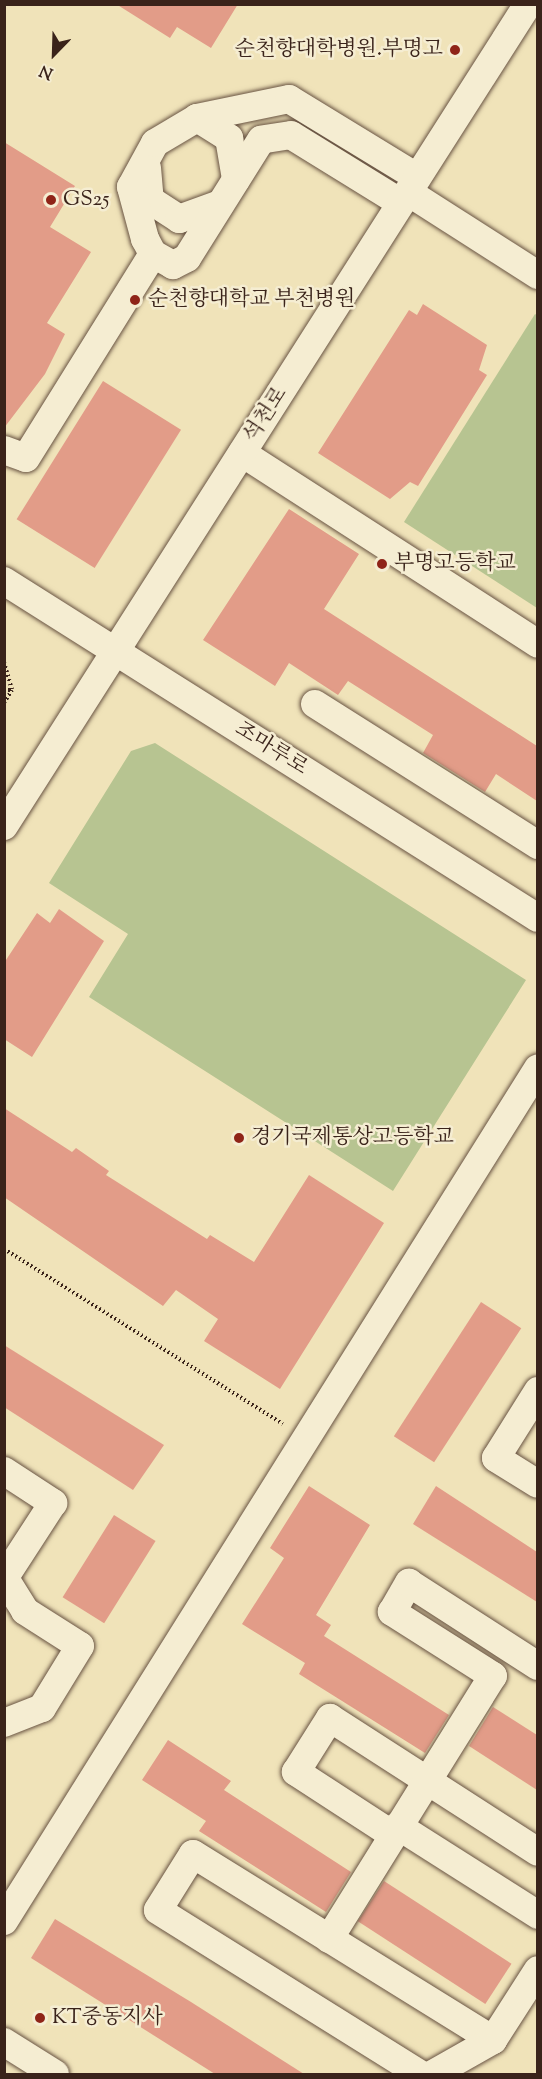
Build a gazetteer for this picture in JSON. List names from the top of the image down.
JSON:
{
  "streets": {
    "street": ["석천로", "조마루로"]
  },
  "crossings": [
    ["석천로", "조마루로"]
  ],
  "places": [
    "순천향대학병원.부명고",
    "GS25",
    "순천향대학교 부천병원",
    "부명고등학교",
    "경기국제통상고등학교",
    "KT중동지사"
  ],
  "north": "bottom left"
}
